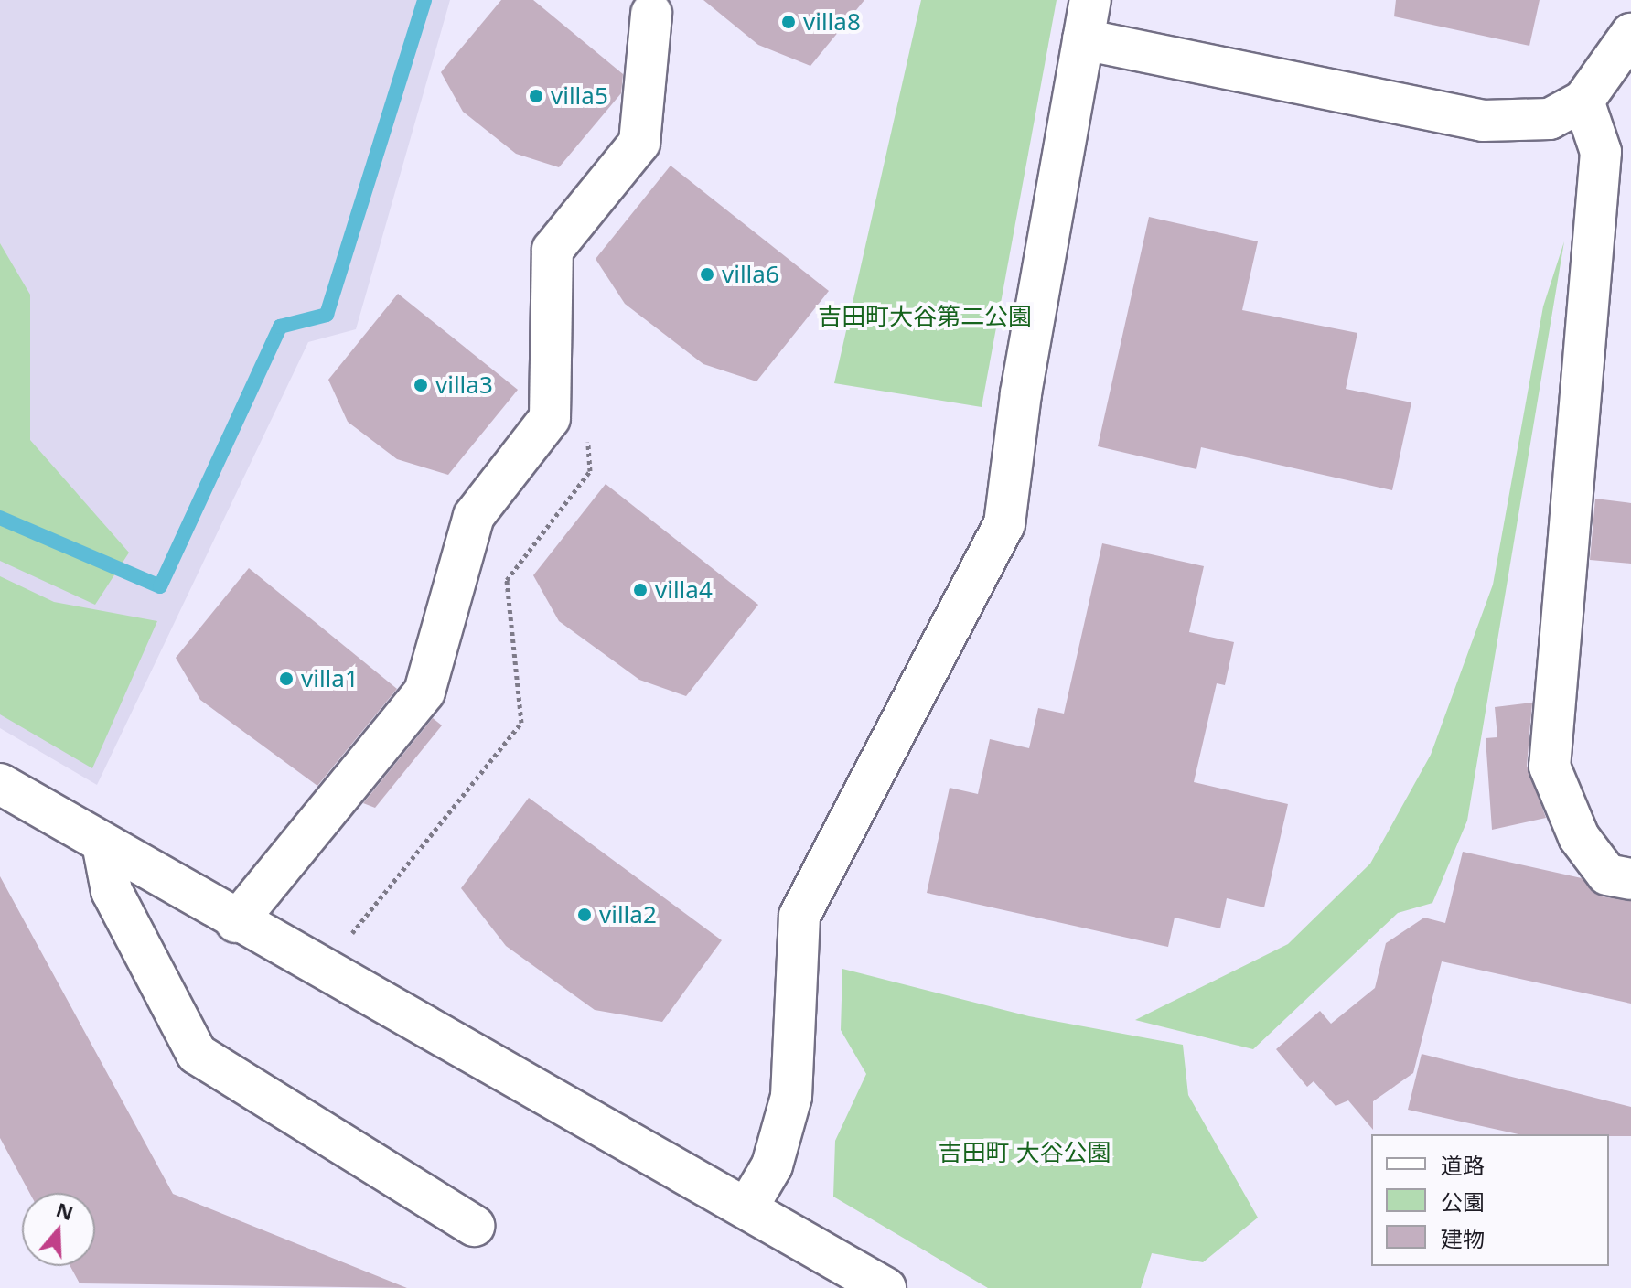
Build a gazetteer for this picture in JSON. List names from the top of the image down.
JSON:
{
  "parks": ["吉田町大谷第二公園", "吉田町 大谷公園"],
  "places": [
    "villa8",
    "villa5",
    "villa6",
    "villa3",
    "villa4",
    "villa1",
    "villa2"
  ],
  "legend": ["道路", "公園", "建物"],
  "north": "top"
}
